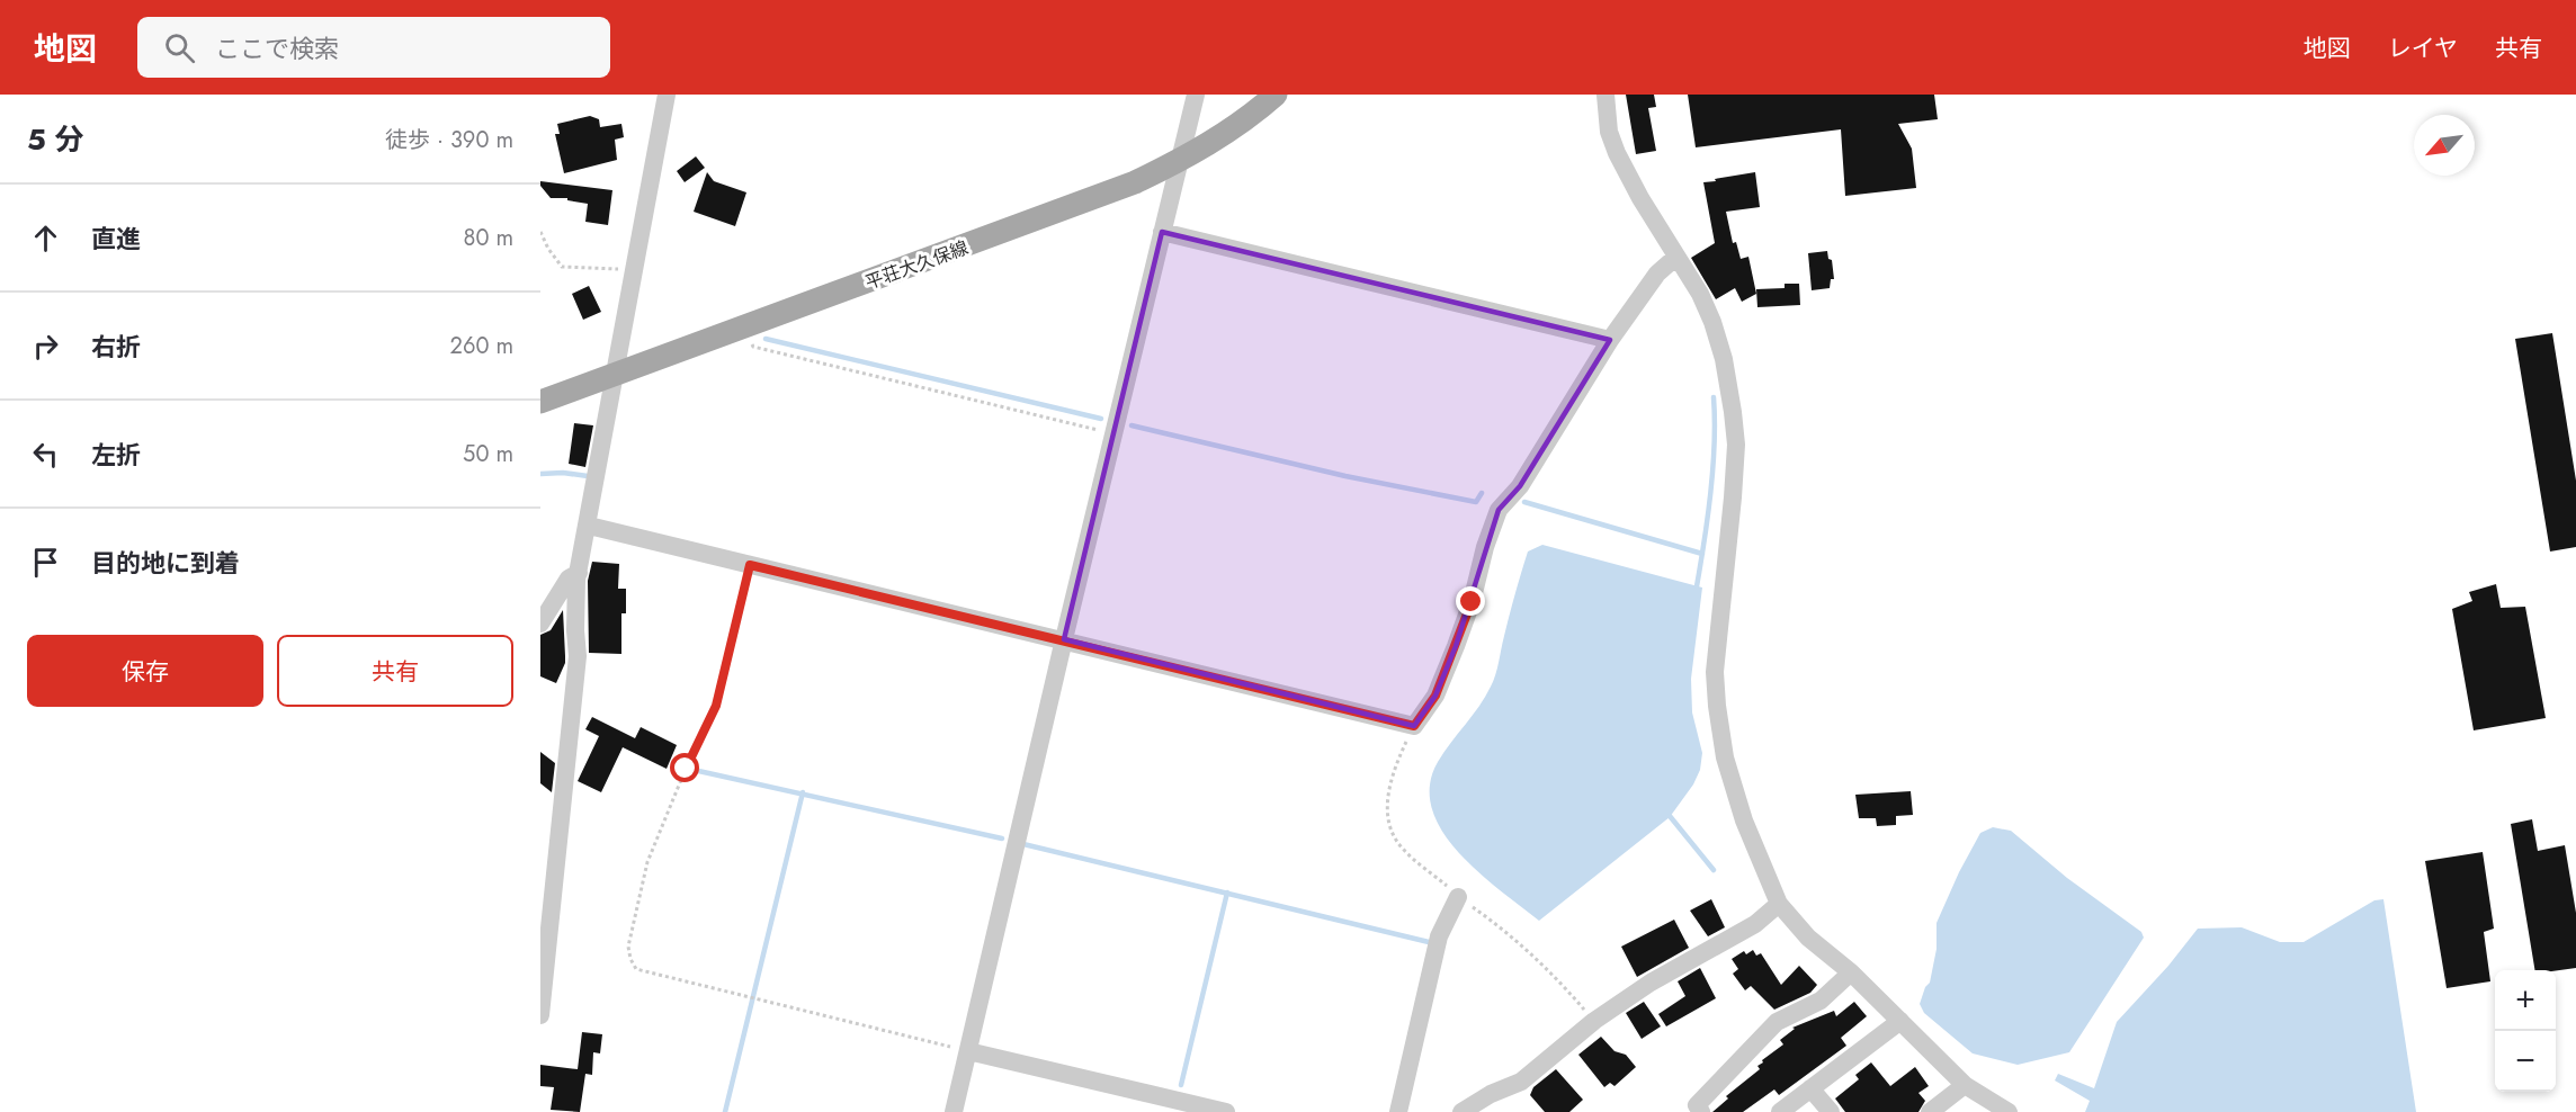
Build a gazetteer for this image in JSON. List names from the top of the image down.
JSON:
{
  "streets": {
    "main road": ["平荘大久保線"]
  },
  "north": "bottom left",
  "page": {
    "header": "地図",
    "search": "ここで検索",
    "nav": ["地図", "レイヤ", "共有"],
    "heading": ["5 分", "徒歩 · 390 m"],
    "list": [
      ["直進", "80 m"],
      ["右折", "260 m"],
      ["左折", "50 m"],
      "目的地に到着"
    ],
    "buttons": ["保存", "共有"],
    "map_buttons": ["+", "−"]
  }
}
